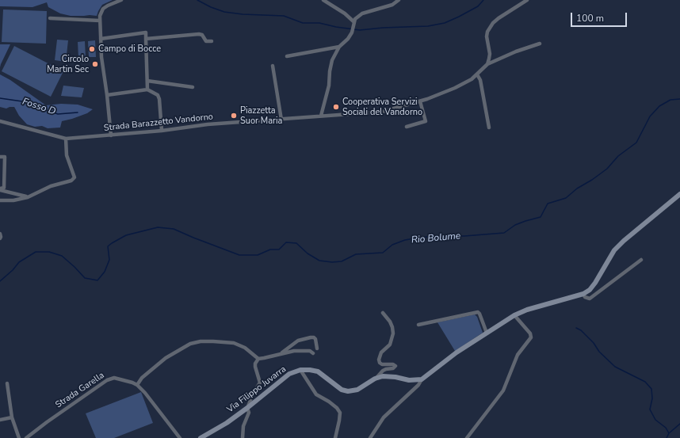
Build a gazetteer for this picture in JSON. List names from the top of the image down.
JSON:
{
  "streets": {
    "main road": ["Via Filippo Juvarra"],
    "street": ["Strada Barazzetto Vandorno", "Strada Garella"]
  },
  "water": ["Fosso D", "Rio Bolume"],
  "places": [
    "Campo di Bocce",
    "Circolo Martin Sec",
    "Cooperativa Servizi Sociali del Vandorno",
    "Piazzetta Suor Maria"
  ],
  "scale_bar": "100 m"
}
